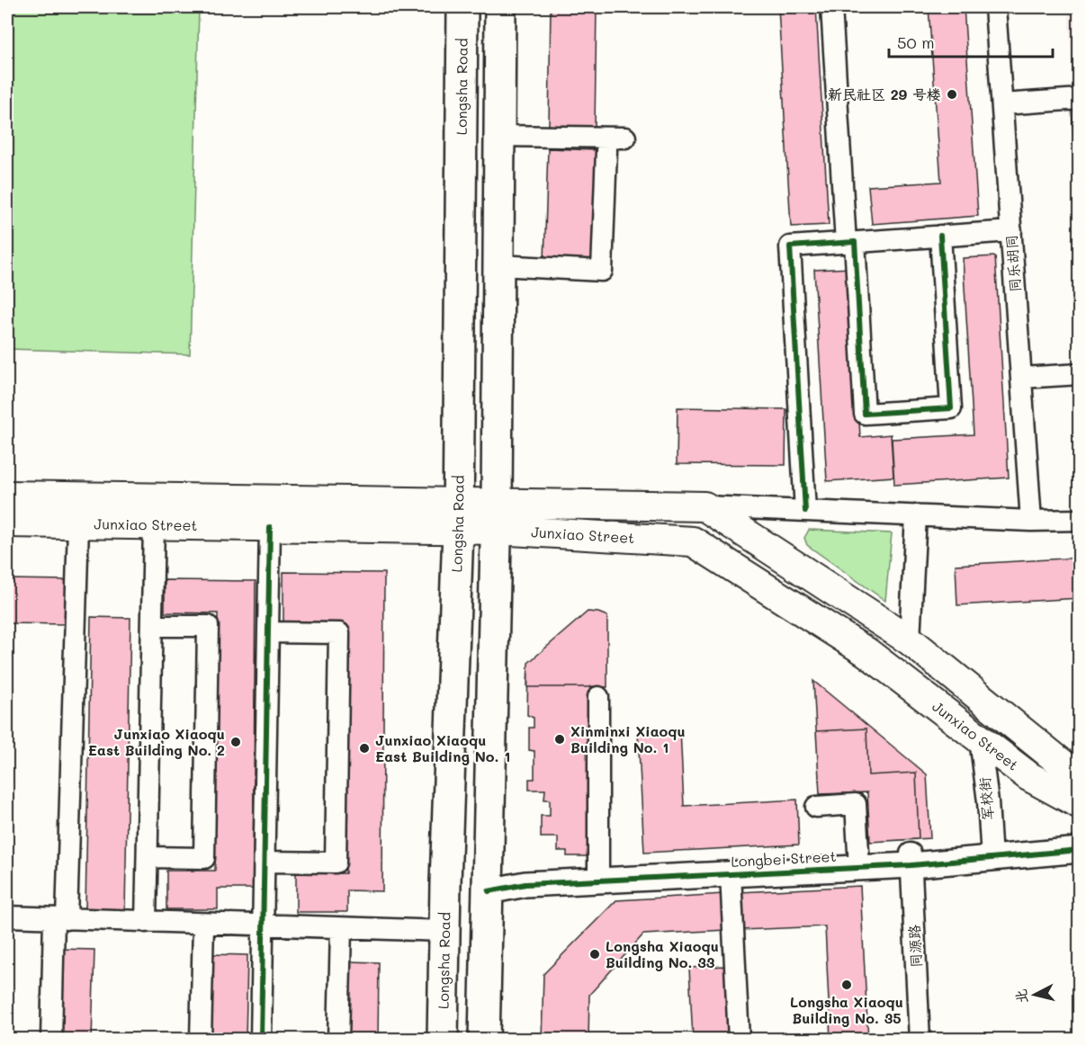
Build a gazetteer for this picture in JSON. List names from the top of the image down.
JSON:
{
  "streets": {
    "main road": ["Longsha Road", "Junxiao Street"],
    "street": [
      "同乐胡同",
      "军校街",
      "Longbei Street",
      "同源路"
    ]
  },
  "crossings": [
    ["Longsha Road", "Junxiao Street"],
    ["同乐胡同", "Junxiao Street"],
    ["Junxiao Street", "军校街"],
    ["军校街", "Longbei Street"],
    ["Longbei Street", "同源路"]
  ],
  "places": [
    "新民社区 29 号楼",
    "Xinminxi Xiaoqu Building No. 1",
    "Junxiao Xiaoqu East Building No. 2",
    "Junxiao Xiaoqu East Building No. 1",
    "Longsha Xiaoqu Building No. 33",
    "Longsha Xiaoqu Building No. 35"
  ],
  "scale_bar": "50 m",
  "north": "left"
}
